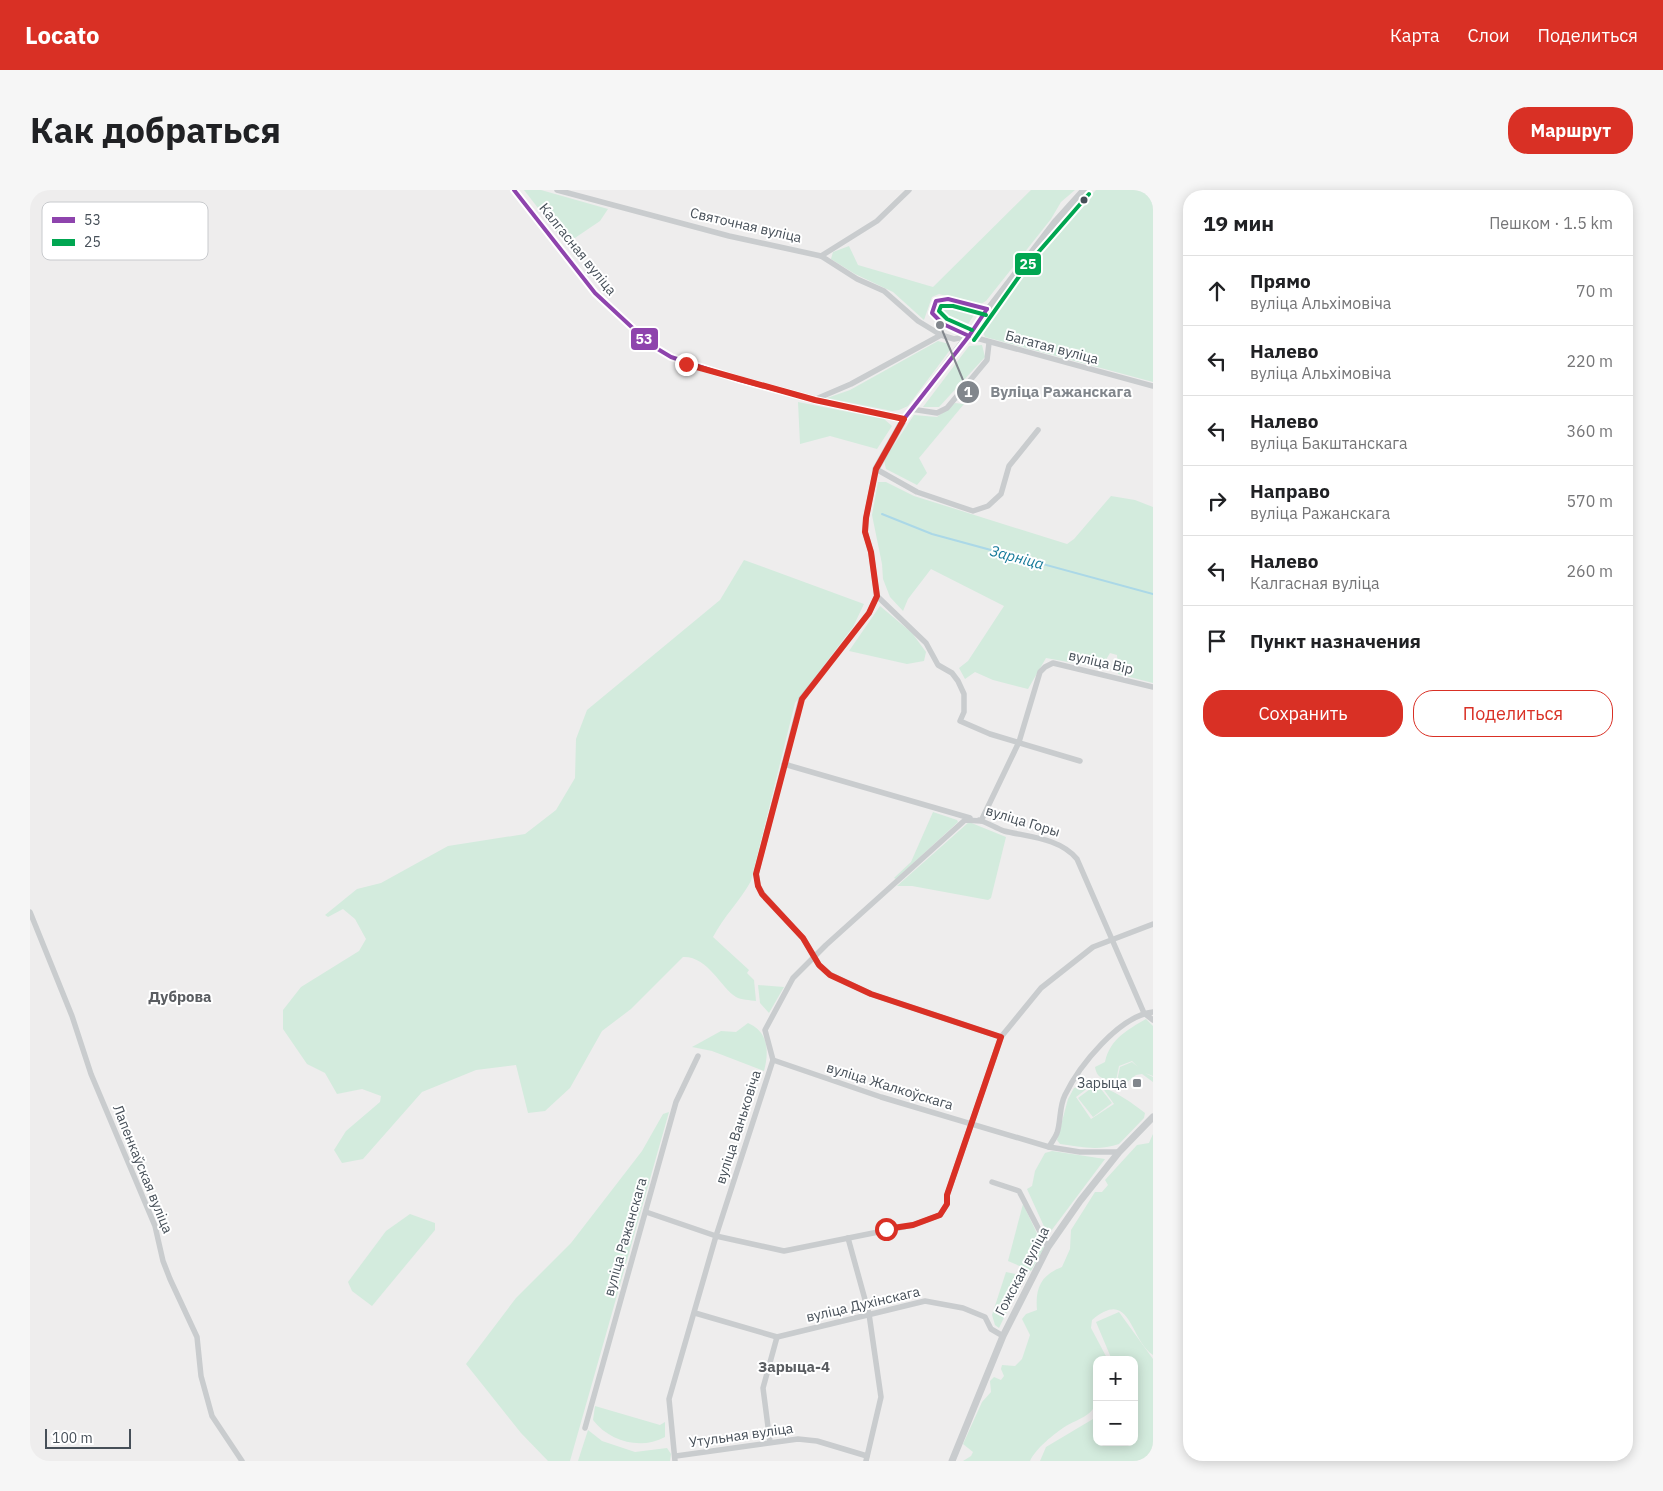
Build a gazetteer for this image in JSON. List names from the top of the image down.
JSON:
{
  "streets": {
    "street": [
      "Святочная вуліца",
      "Калгасная вуліца",
      "Багатая вуліца",
      "вуліца Вір",
      "вуліца Горы",
      "вуліца Жалкоўскага",
      "вуліца Ваньковіча",
      "Лапенкаўская вуліца",
      "вуліца Ражанскага",
      "Гожская вуліца",
      "вуліца Духінскага",
      "Утульная вуліца"
    ]
  },
  "crossings": [
    ["Святочная вуліца", "Багатая вуліца"],
    ["вуліца Горы", "вуліца Ваньковіча"],
    ["вуліца Жалкоўскага", "вуліца Ваньковіча"],
    ["вуліца Жалкоўскага", "Гожская вуліца"],
    ["вуліца Ваньковіча", "Утульная вуліца"],
    ["Гожская вуліца", "вуліца Духінскага"]
  ],
  "districts": ["Дуброва", "Зарыца-4"],
  "water": ["Зарніца"],
  "places": {
    "other": ["Вуліца Ражанскага"],
    "transit": ["Зарыца"]
  },
  "lines": ["transit line 53", "transit line 25"],
  "legend": ["53", "25"],
  "scale_bar": "100 m",
  "page": {
    "header": "Locato",
    "nav": ["Карта", "Слои", "Поделиться"],
    "title": "Как добраться",
    "buttons": [
      "Маршрут",
      ["Сохранить", "Поделиться"]
    ],
    "heading": ["19 мин", "Пешком · 1.5 km"],
    "list": [
      ["Прямо", "вуліца Альхімовіча", "70 m"],
      ["Налево", "вуліца Альхімовіча", "220 m"],
      ["Налево", "вуліца Бакштанскага", "360 m"],
      ["Направо", "вуліца Ражанскага", "570 m"],
      ["Налево", "Калгасная вуліца", "260 m"],
      "Пункт назначения"
    ],
    "map_buttons": ["+", "−"],
    "scale": "100 m"
  }
}
